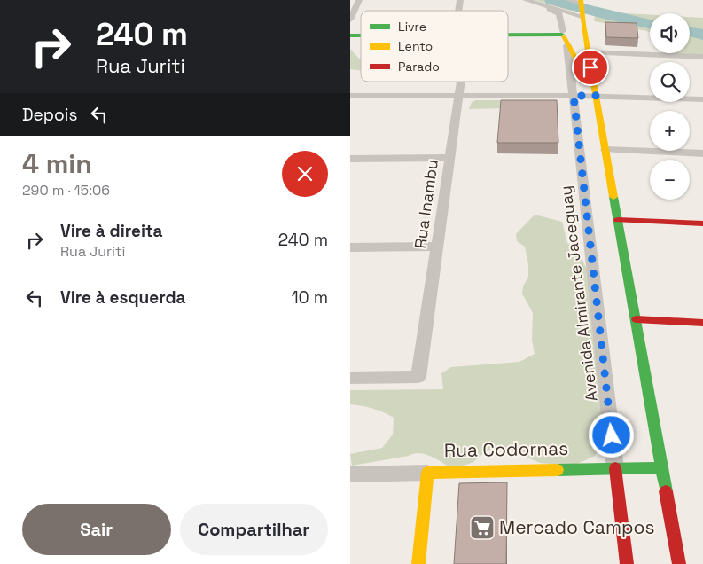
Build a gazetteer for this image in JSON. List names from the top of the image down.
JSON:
{
  "streets": {
    "main road": ["Avenida Almirante Jaceguay", "Rua Codornas"],
    "street": ["Rua Inambu"]
  },
  "crossings": [
    ["Avenida Almirante Jaceguay", "Rua Codornas"]
  ],
  "places": {
    "supermarket": ["Mercado Campos"]
  },
  "legend": ["Livre", "Lento", "Parado"],
  "page": {
    "turn": ["240 m", "Rua Juriti"],
    "map_buttons": ["+", "−"],
    "then": "Depois",
    "heading": ["4 min", "290 m · 15:06"],
    "list": [
      {
        "name": "Vire à direita",
        "note": "Rua Juriti",
        "value": "240 m"
      },
      {
        "name": "Vire à esquerda",
        "value": "10 m"
      }
    ],
    "buttons": ["Sair", "Compartilhar"]
  }
}
